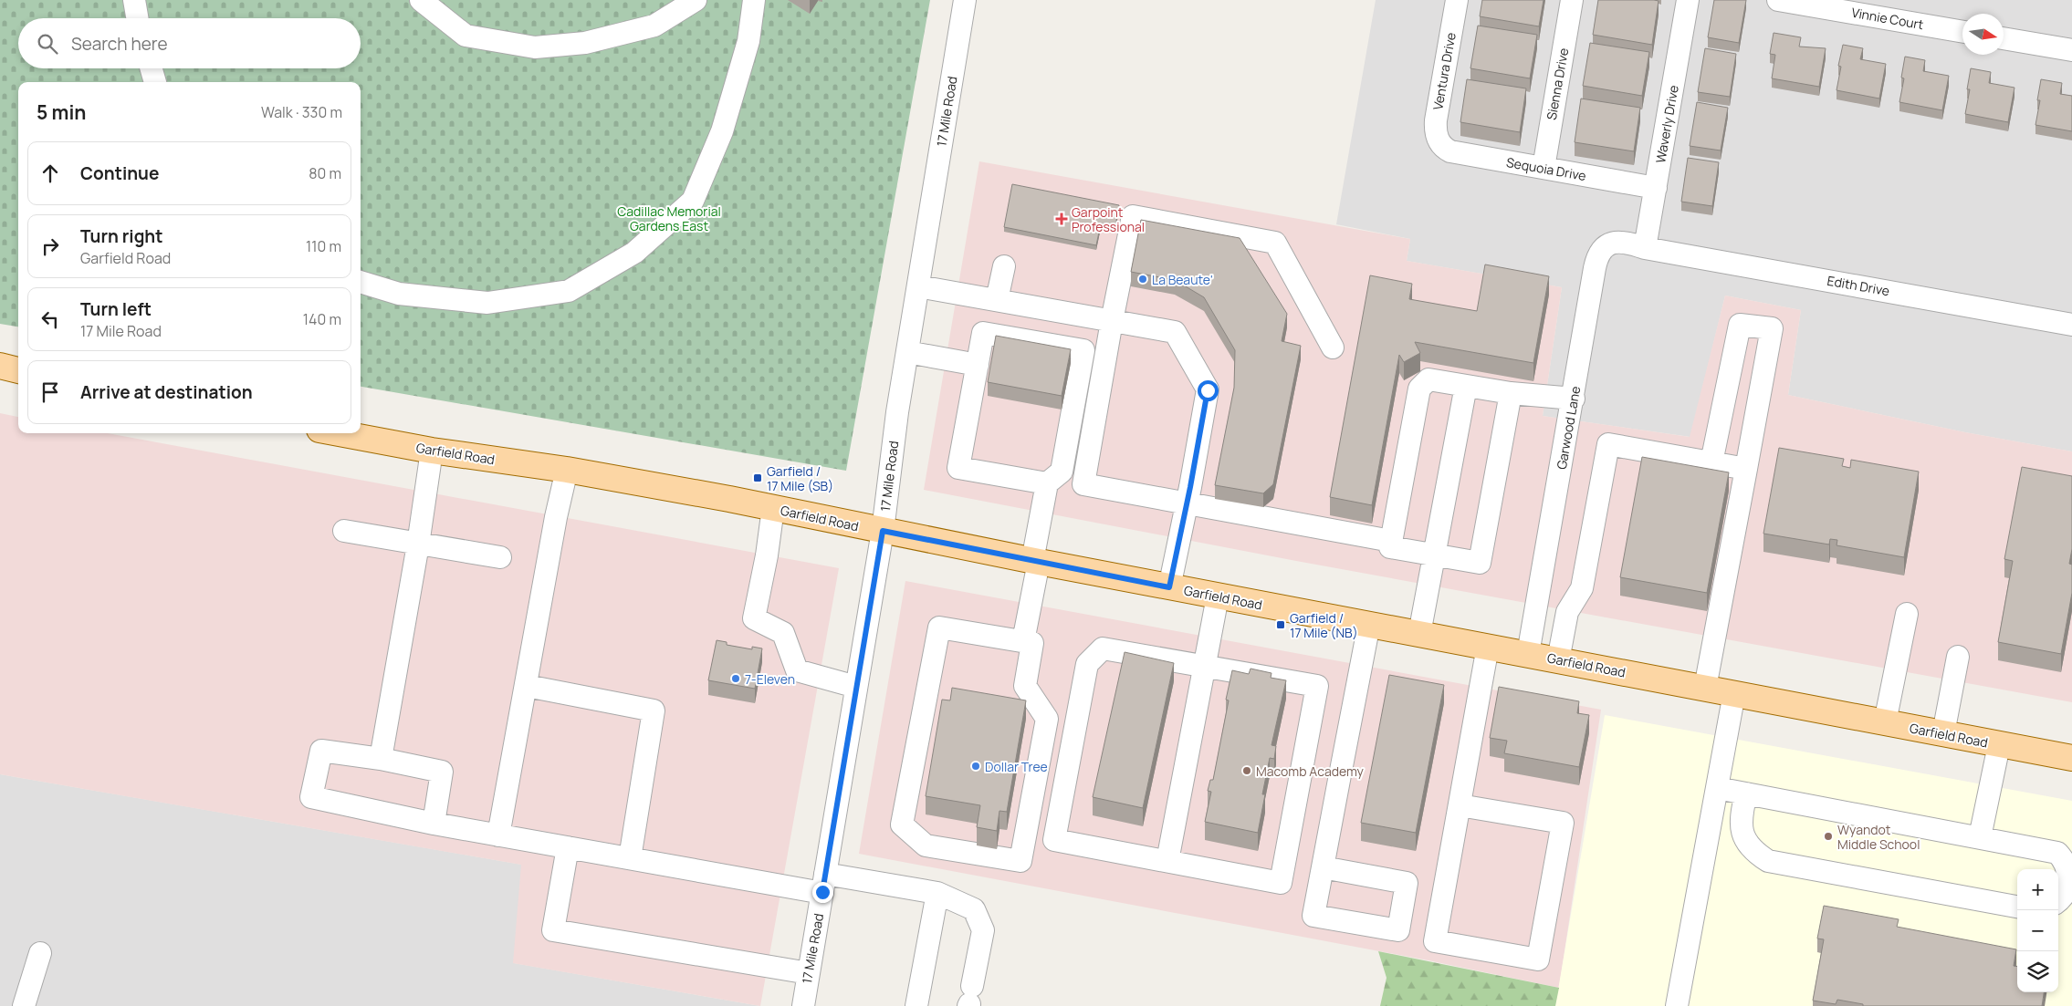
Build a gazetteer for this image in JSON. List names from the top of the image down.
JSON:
{
  "streets": {
    "main road": ["Garfield Road"],
    "street": [
      "Vinnie Court",
      "Ventura Drive",
      "Sienna Drive",
      "17 Mile Road",
      "Waverly Drive",
      "Sequoia Drive",
      "Edith Drive",
      "Garwood Lane"
    ]
  },
  "crossings": [
    ["Ventura Drive", "Sequoia Drive"],
    ["Sienna Drive", "Sequoia Drive"],
    ["17 Mile Road", "Garfield Road"],
    ["Waverly Drive", "Sequoia Drive"],
    ["Waverly Drive", "Edith Drive"],
    ["Waverly Drive", "Garwood Lane"],
    ["Edith Drive", "Garwood Lane"],
    ["Garwood Lane", "Garfield Road"]
  ],
  "parks": ["Cadillac Memorial Gardens East"],
  "places": {
    "health": ["Garpoint Professional"],
    "other": [
      "La Beaute'",
      "7-Eleven",
      "Dollar Tree",
      "Macomb Academy",
      "Wyandot Middle School"
    ],
    "transit": ["Garfield / 17 Mile (SB)", "Garfield / 17 Mile (NB)"]
  },
  "north": "right",
  "page": {
    "search": "Search here",
    "heading": ["5 min", "Walk · 330 m"],
    "list": [
      ["Continue", "80 m"],
      ["Turn right", "Garfield Road", "110 m"],
      ["Turn left", "17 Mile Road", "140 m"],
      "Arrive at destination"
    ],
    "map_buttons": ["+", "−"]
  }
}
